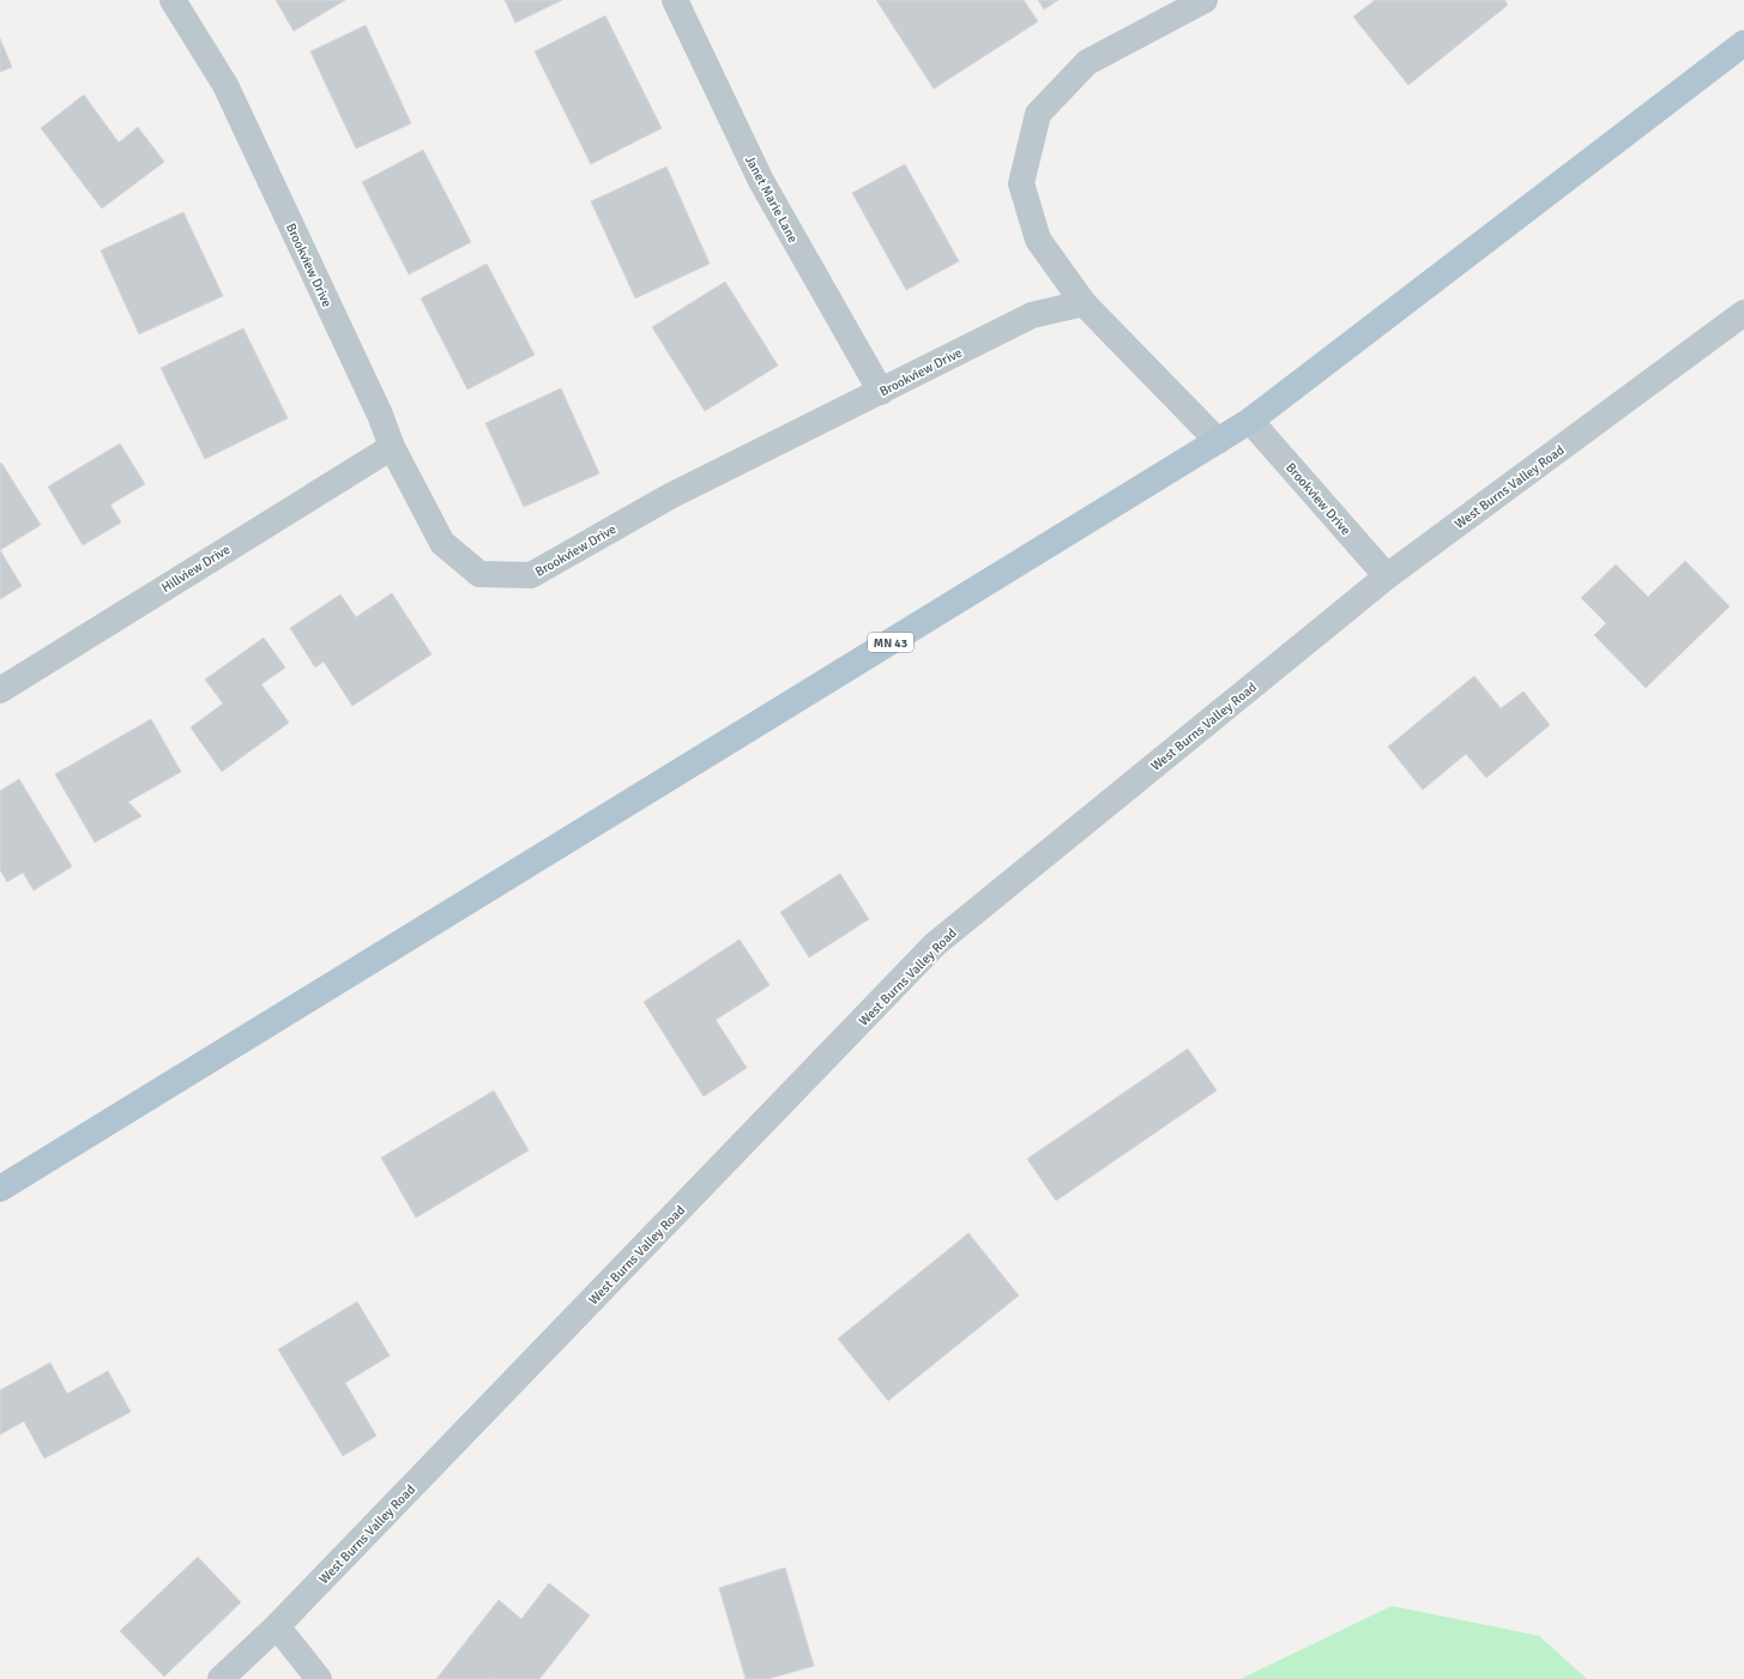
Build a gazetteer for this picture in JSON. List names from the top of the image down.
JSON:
{
  "streets": {
    "main road": ["MN 43"],
    "street": [
      "Janet Marie Lane",
      "Brookview Drive",
      "West Burns Valley Road",
      "Hillview Drive"
    ]
  },
  "crossings": [
    ["Janet Marie Lane", "Brookview Drive"],
    ["Brookview Drive", "West Burns Valley Road"],
    ["Brookview Drive", "Hillview Drive"],
    ["Brookview Drive", "MN 43"]
  ]
}
